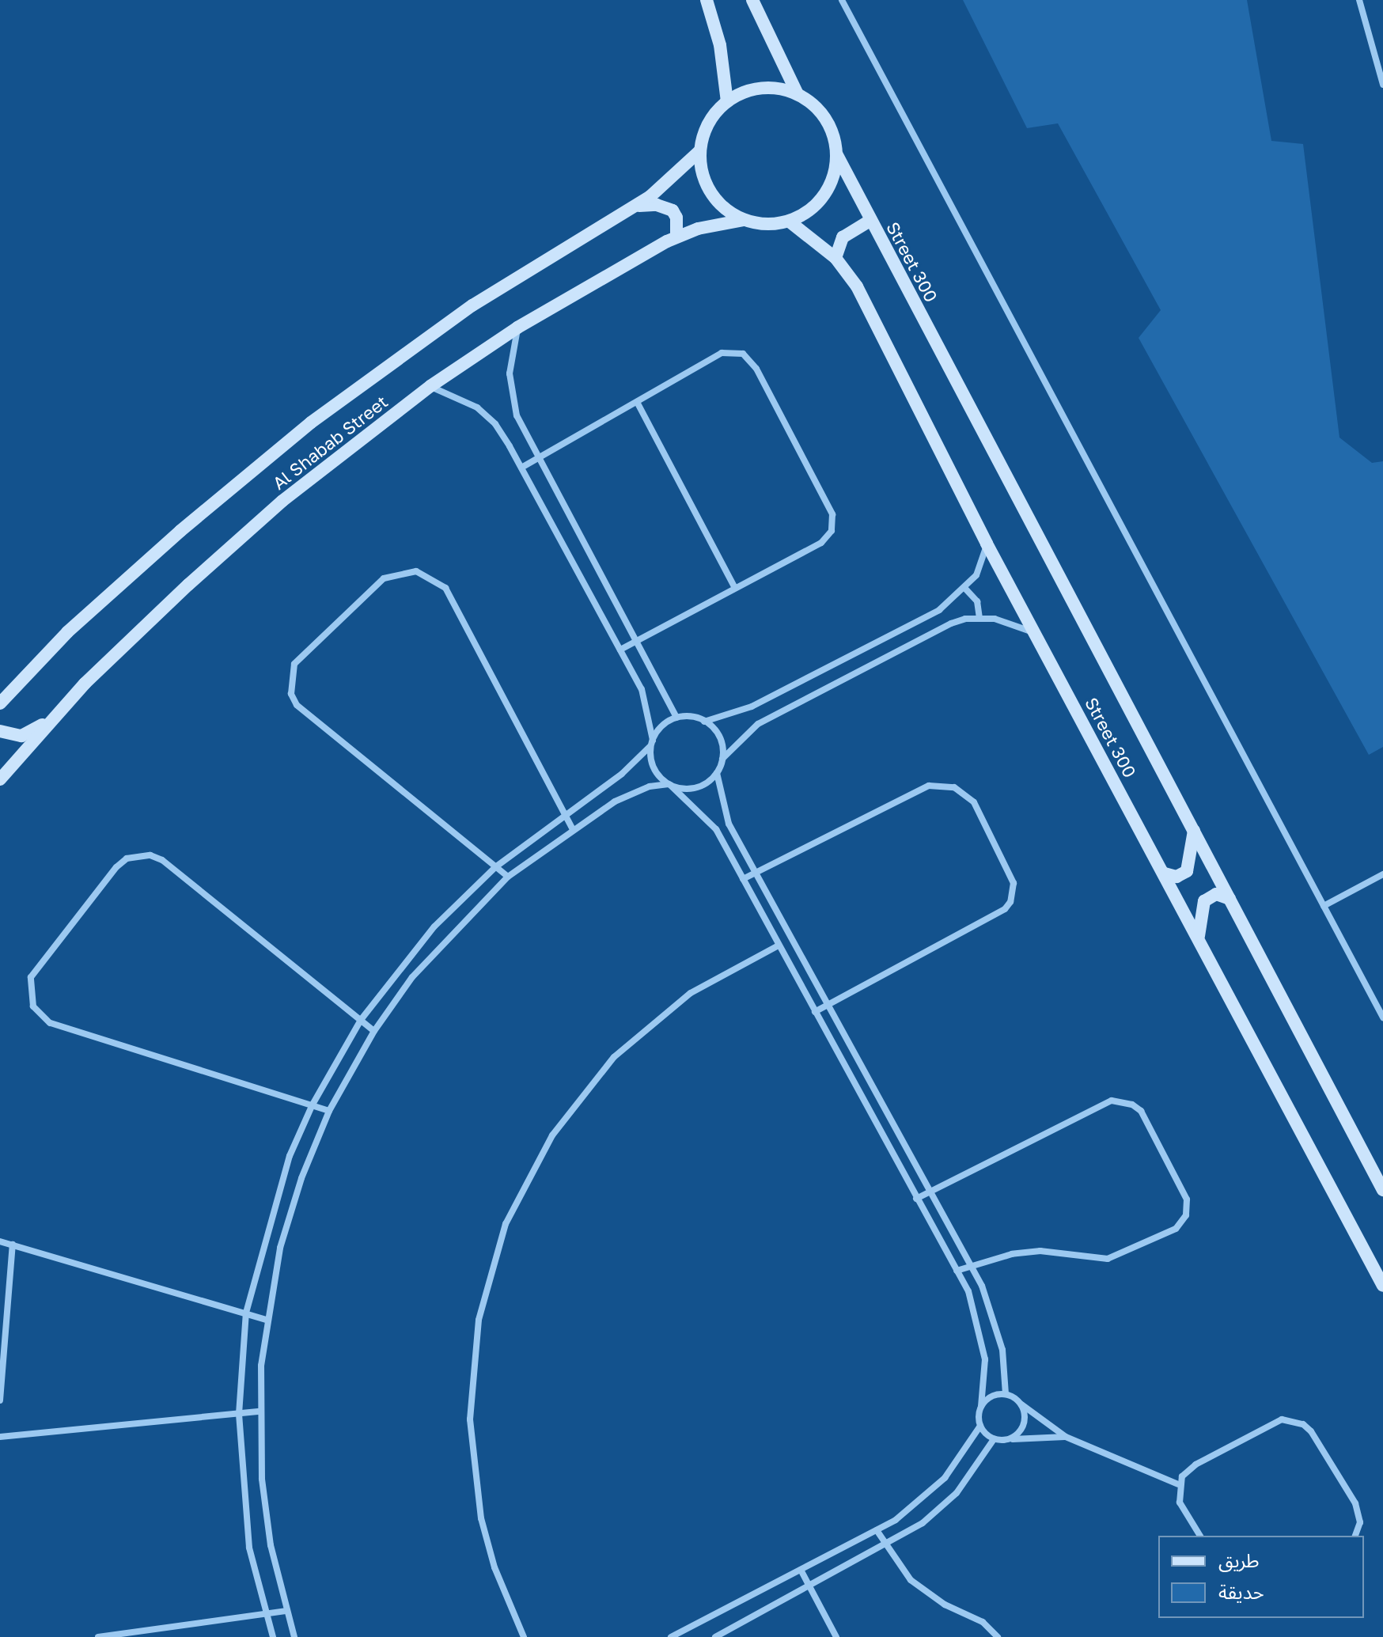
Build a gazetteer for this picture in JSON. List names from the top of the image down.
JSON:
{
  "streets": {
    "street": ["Street 300", "Al Shabab Street"]
  },
  "crossings": [
    ["Street 300", "Al Shabab Street"]
  ],
  "legend": ["طريق", "حديقة"]
}
